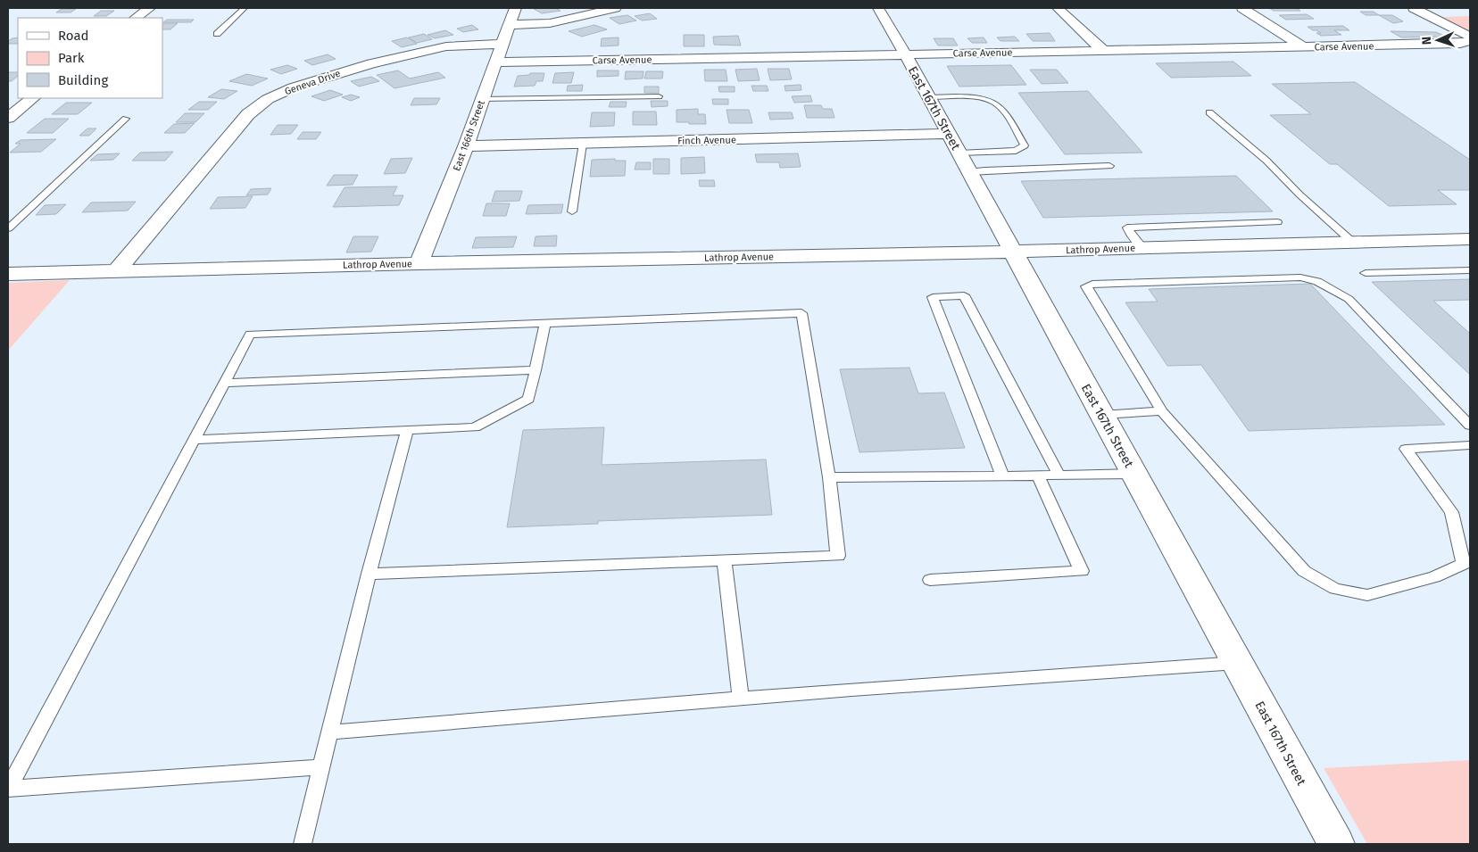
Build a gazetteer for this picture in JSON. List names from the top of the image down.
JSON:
{
  "streets": {
    "street": [
      "Carse Avenue",
      "Geneva Drive",
      "East 167th Street",
      "East 166th Street",
      "Finch Avenue",
      "Lathrop Avenue"
    ]
  },
  "crossings": [
    ["Carse Avenue", "East 167th Street"],
    ["Carse Avenue", "East 166th Street"],
    ["Geneva Drive", "East 166th Street"],
    ["Geneva Drive", "Lathrop Avenue"],
    ["East 167th Street", "Finch Avenue"],
    ["East 167th Street", "Lathrop Avenue"],
    ["East 166th Street", "Finch Avenue"],
    ["East 166th Street", "Lathrop Avenue"]
  ],
  "legend": ["Road", "Park", "Building"],
  "north": "left"
}
